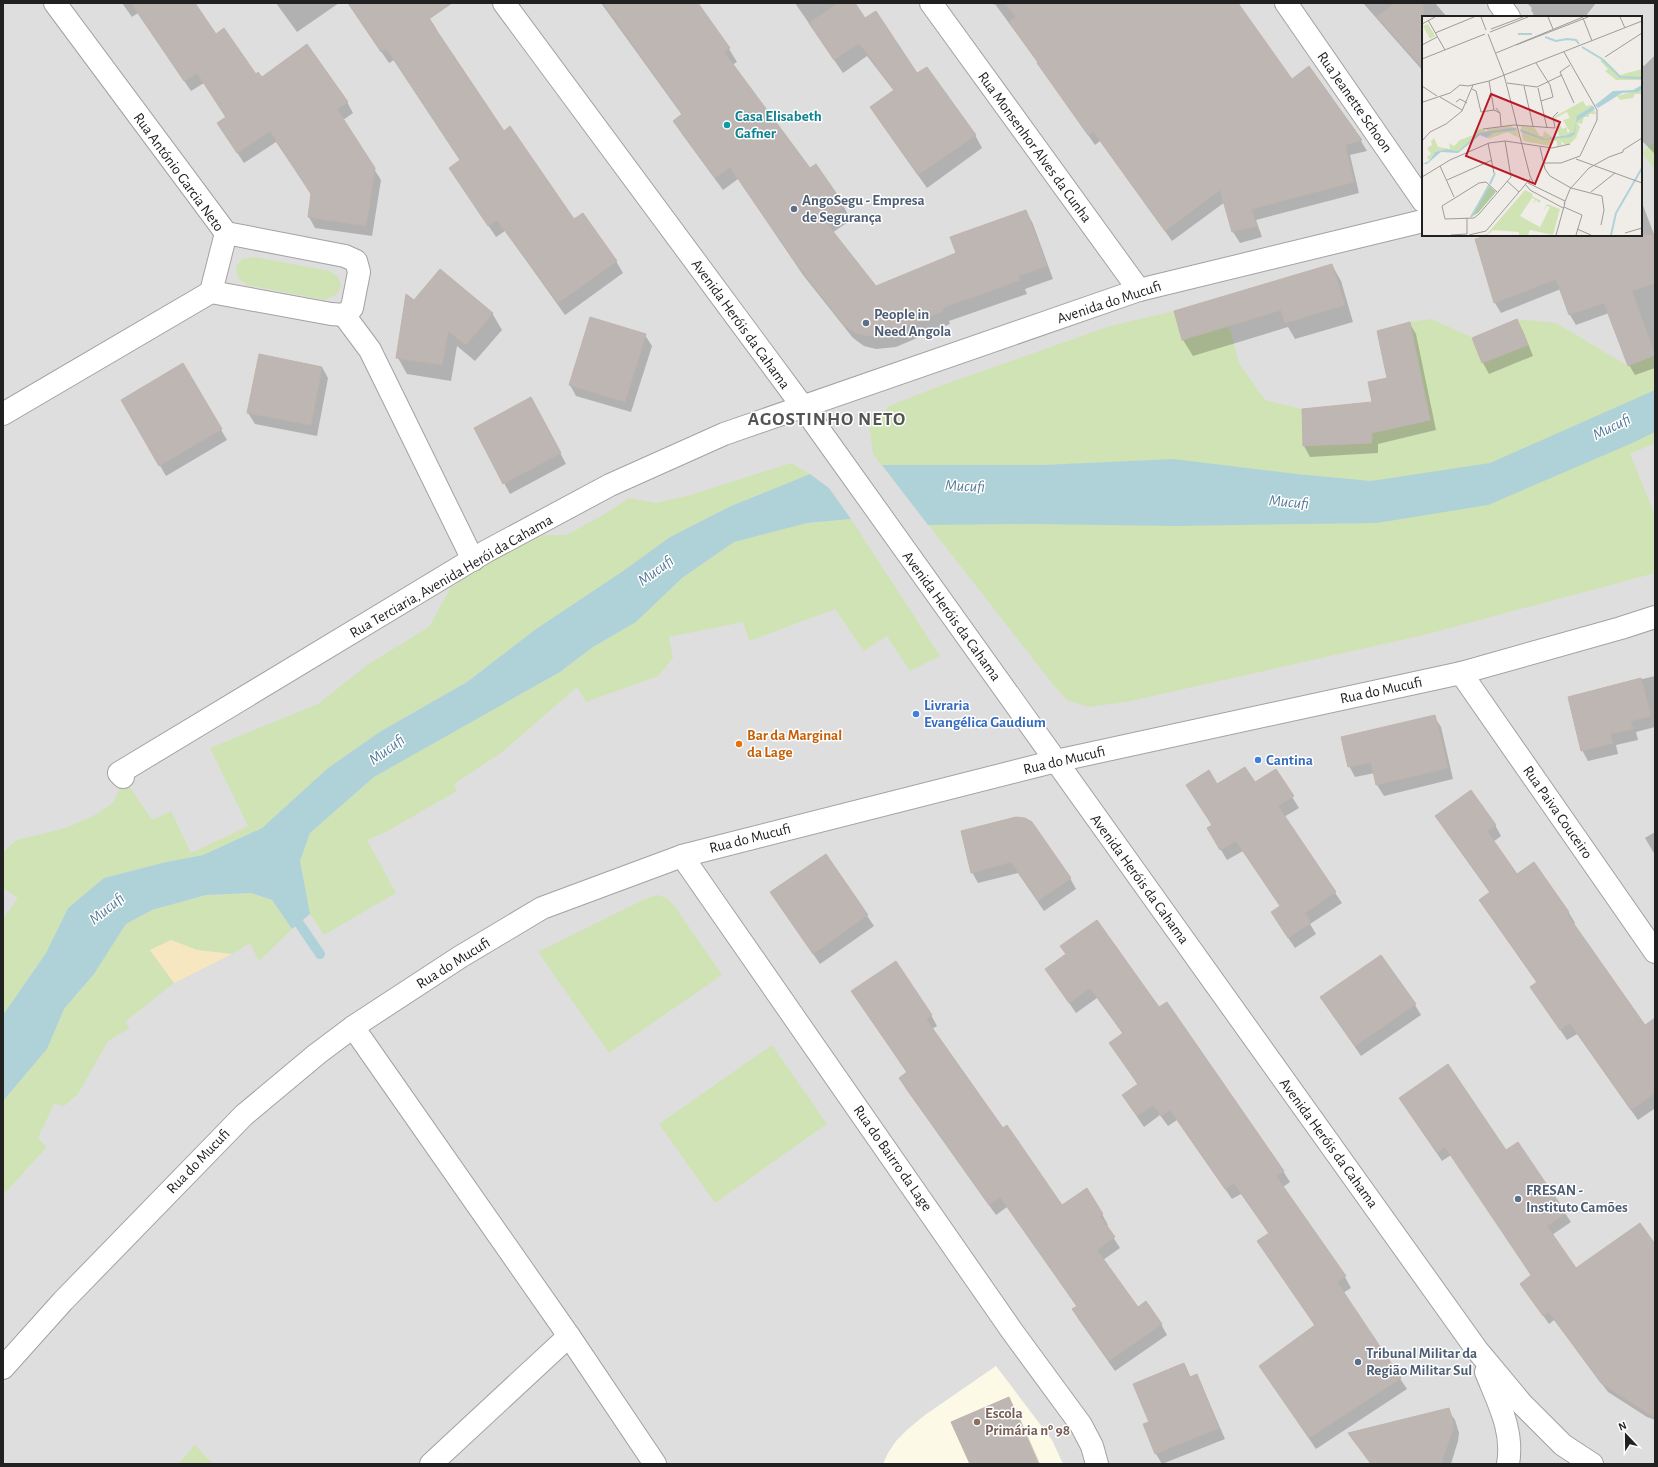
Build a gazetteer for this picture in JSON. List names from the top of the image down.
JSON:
{
  "streets": {
    "street": [
      "Rua Jeanette Schoon",
      "Rua Monsenhor Alves da Cunha",
      "Rua António Garcia Neto",
      "Avenida do Mucufi",
      "Avenida Heróis da Cahama",
      "Rua Terciaria, Avenida Herói da Cahama",
      "Rua do Mucufi",
      "Rua Paiva Couceiro",
      "Rua do Bairro da Lage"
    ]
  },
  "crossings": [
    ["Rua Monsenhor Alves da Cunha", "Avenida do Mucufi"],
    ["Avenida do Mucufi", "Avenida Heróis da Cahama"],
    ["Avenida do Mucufi", "Rua Terciaria, Avenida Herói da Cahama"],
    ["Avenida Heróis da Cahama", "Rua Terciaria, Avenida Herói da Cahama"],
    ["Avenida Heróis da Cahama", "Rua do Mucufi"],
    ["Rua do Mucufi", "Rua Paiva Couceiro"],
    ["Rua do Mucufi", "Rua do Bairro da Lage"]
  ],
  "districts": ["AGOSTINHO NETO"],
  "water": ["Mucufi"],
  "places": [
    "Casa Elisabeth Gafner",
    "AngoSegu - Empresa de Segurança",
    "People in Need Angola",
    "Livraria Evangélica Gaudium",
    "Bar da Marginal da Lage",
    "Cantina",
    "FRESAN - Instituto Camões",
    "Tribunal Militar da Região Militar Sul",
    "Escola Primária nº 98"
  ],
  "north": "top"
}
